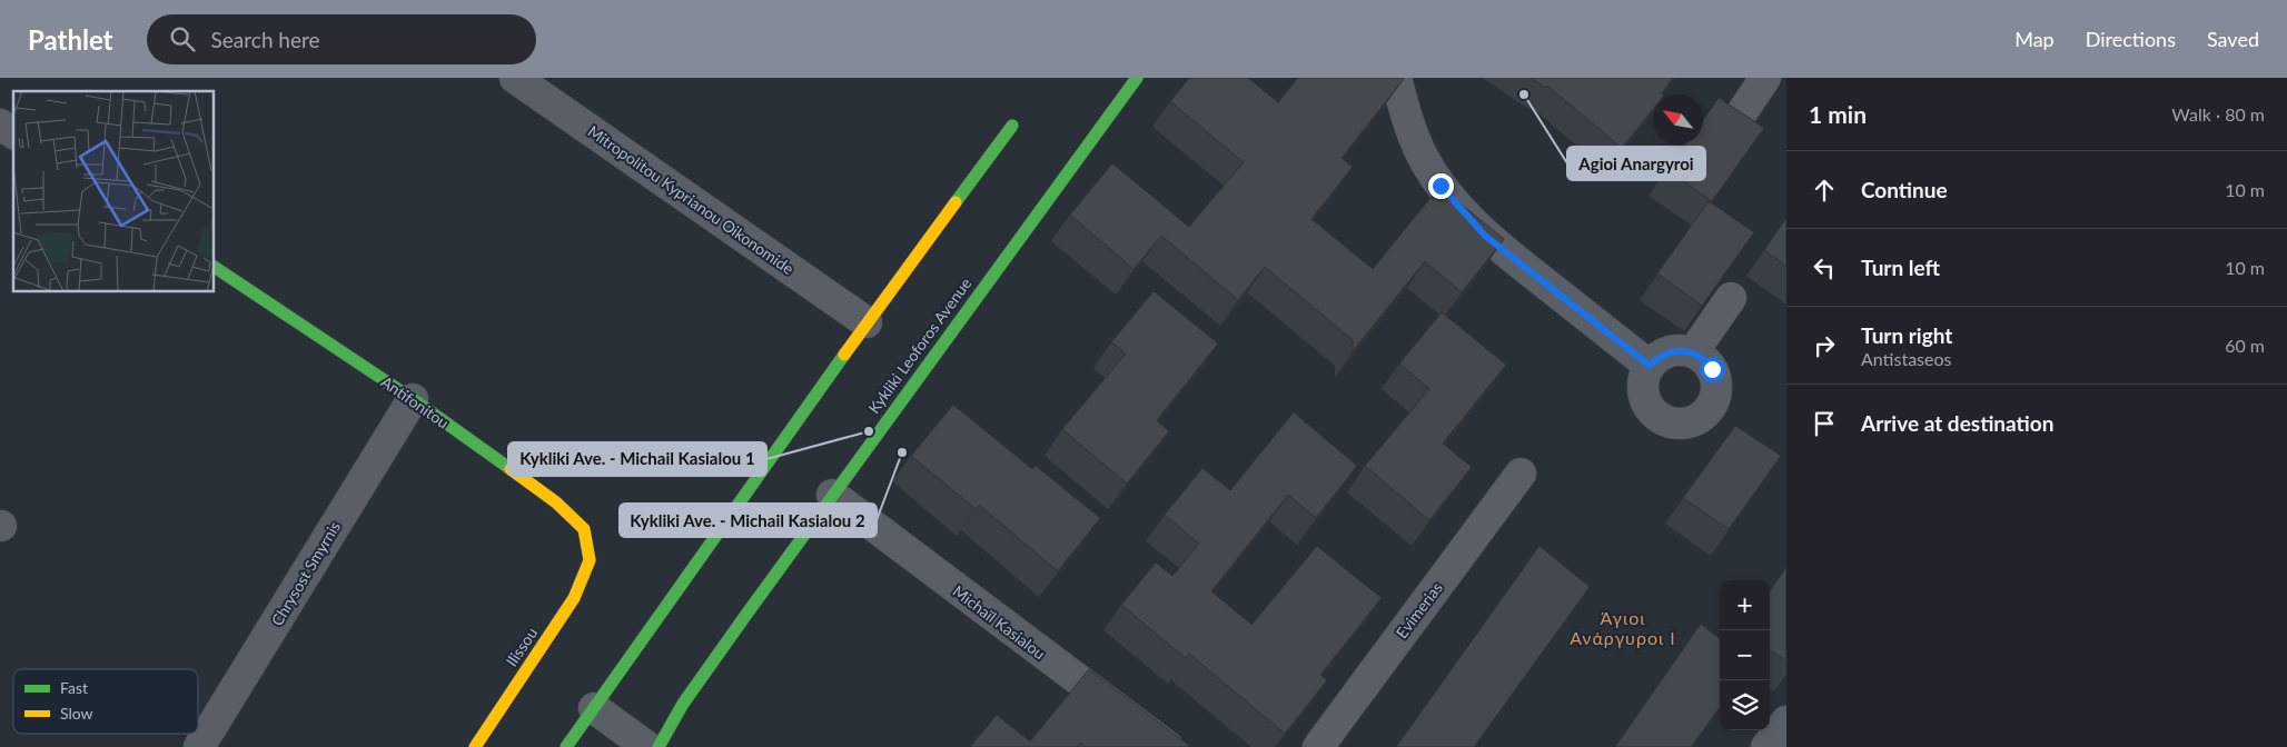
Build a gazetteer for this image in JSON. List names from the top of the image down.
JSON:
{
  "streets": {
    "street": [
      "Mitropolitou Kyprianou Oikonomide",
      "Kykliki Leoforos Avenue",
      "Antifonitou",
      "Chrysost Smyrnis",
      "Evimerias",
      "Michaïl Kasialou",
      "Ilissou"
    ]
  },
  "crossings": [
    ["Kykliki Leoforos Avenue", "Michaïl Kasialou"],
    ["Antifonitou", "Chrysost Smyrnis"],
    ["Antifonitou", "Ilissou"]
  ],
  "districts": ["Άγιοι Ανάργυροι Ι"],
  "places": ["Agioi Anargyroi", "Kykliki Ave. - Michail Kasialou 1", "Kykliki Ave. - Michail Kasialou 2"],
  "legend": ["Fast", "Slow"],
  "north": "top left",
  "page": {
    "header": "Pathlet",
    "search": "Search here",
    "nav": ["Map", "Directions", "Saved"],
    "heading": ["1 min", "Walk · 80 m"],
    "list": [
      ["Continue", "10 m"],
      ["Turn left", "10 m"],
      ["Turn right", "Antistaseos", "60 m"],
      "Arrive at destination"
    ],
    "map_buttons": ["+", "−"]
  }
}
